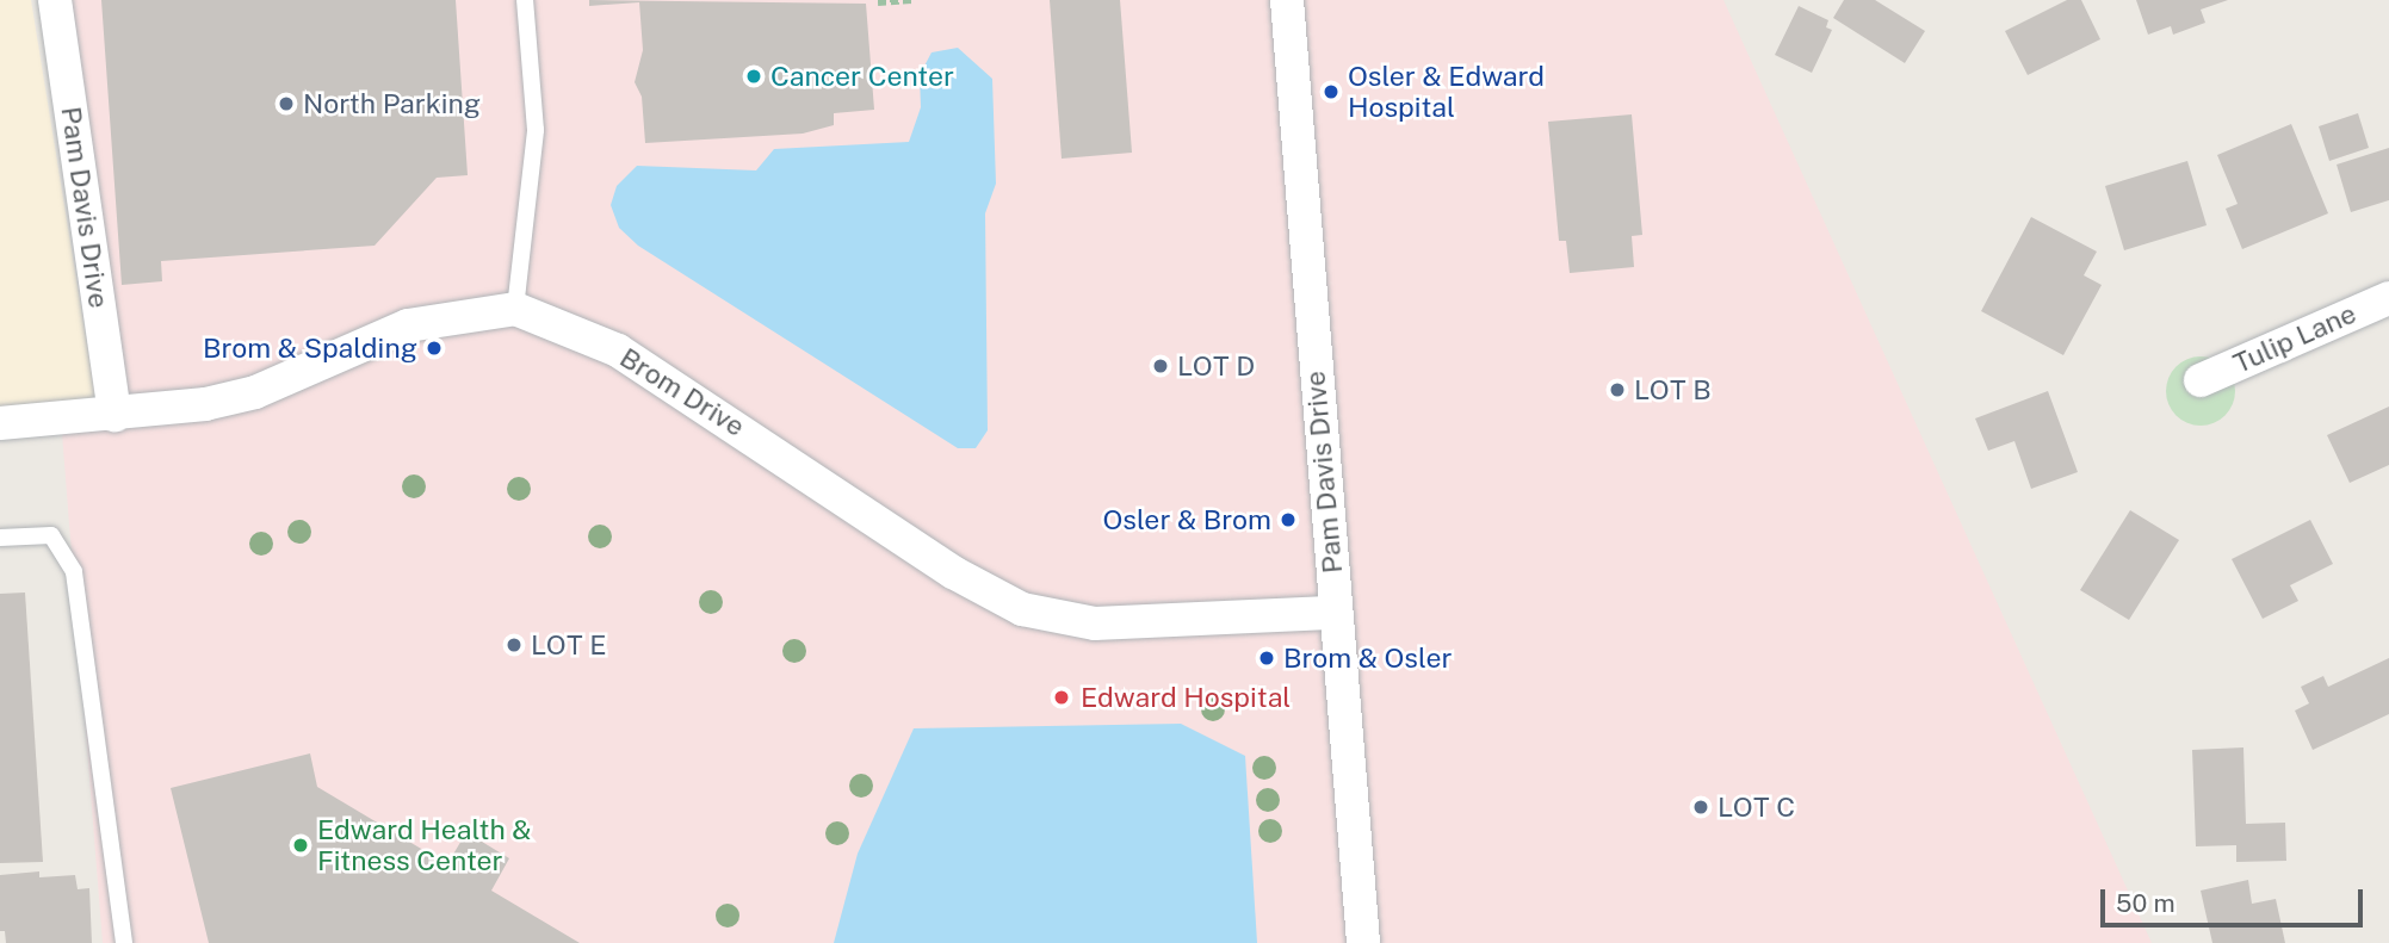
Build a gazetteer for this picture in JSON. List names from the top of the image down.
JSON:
{
  "streets": {
    "street": ["Pam Davis Drive", "Tulip Lane", "Brom Drive"]
  },
  "crossings": [
    ["Pam Davis Drive", "Brom Drive"]
  ],
  "places": [
    "Cancer Center",
    "Osler & Edward Hospital",
    "North Parking",
    "Brom & Spalding",
    "LOT D",
    "LOT B",
    "Osler & Brom",
    "LOT E",
    "Brom & Osler",
    "Edward Hospital",
    "LOT C",
    "Edward Health & Fitness Center"
  ],
  "scale_bar": "50 m"
}
